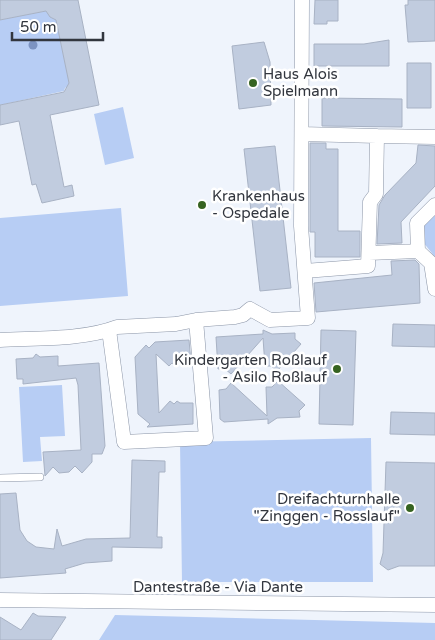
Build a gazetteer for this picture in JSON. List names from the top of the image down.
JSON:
{
  "streets": {
    "street": ["Dantestraße - Via Dante"]
  },
  "places": [
    "Haus Alois Spielmann",
    "Krankenhaus - Ospedale",
    "Kindergarten Roßlauf - Asilo Roßlauf",
    "Dreifachturnhalle \"Zinggen - Rosslauf\""
  ],
  "scale_bar": "50 m"
}
